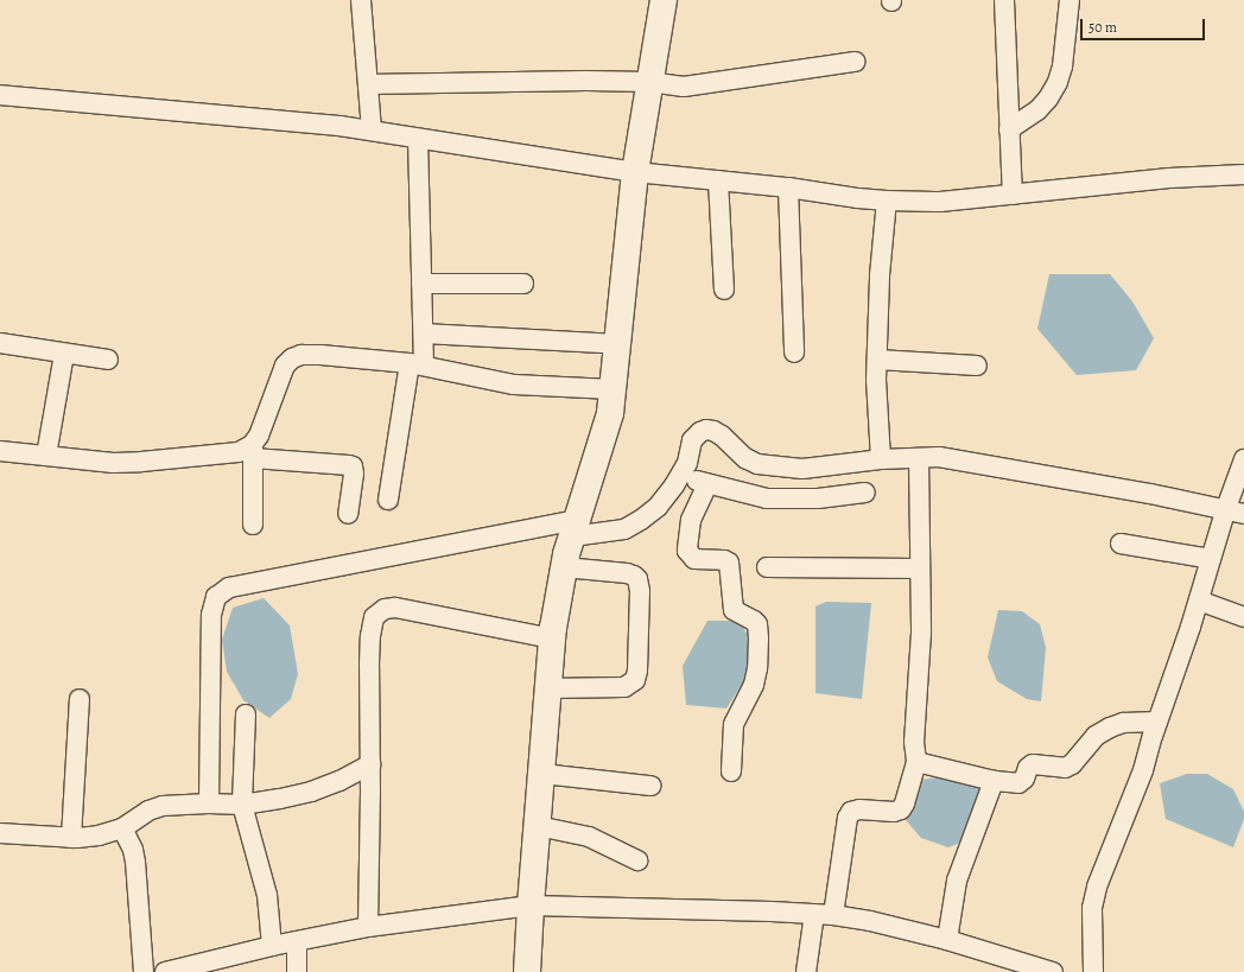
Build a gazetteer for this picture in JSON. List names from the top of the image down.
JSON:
{
  "scale_bar": "50 m"
}
